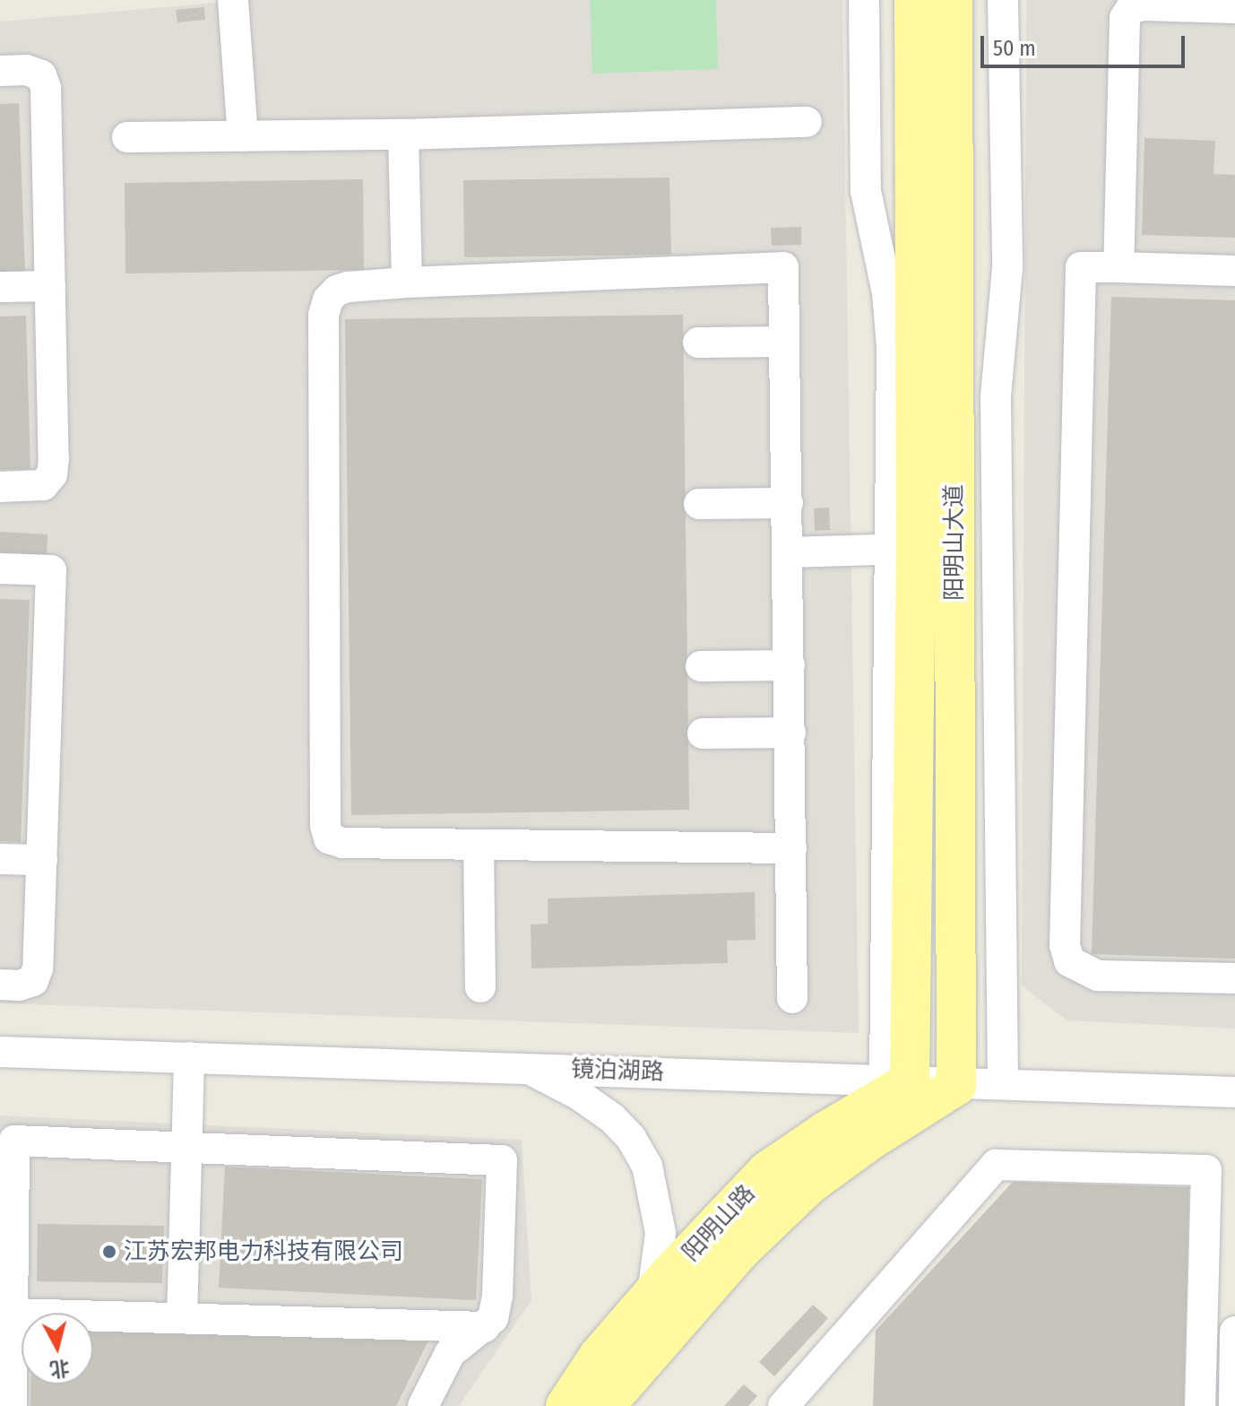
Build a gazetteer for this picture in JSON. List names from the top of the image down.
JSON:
{
  "streets": {
    "main road": ["阳明山大道", "阳明山路"],
    "street": ["镜泊湖路"]
  },
  "crossings": [
    ["阳明山大道", "镜泊湖路"],
    ["阳明山大道", "阳明山路"],
    ["镜泊湖路", "阳明山路"]
  ],
  "places": ["江苏宏邦电力科技有限公司"],
  "scale_bar": "50 m",
  "north": "bottom"
}
